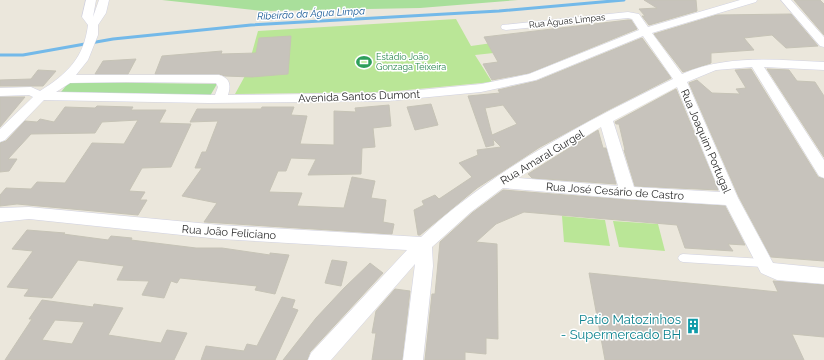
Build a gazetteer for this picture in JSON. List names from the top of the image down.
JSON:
{
  "streets": {
    "street": [
      "Rua Águas Limpas",
      "Avenida Santos Dumont",
      "Rua Joaquim Portugal",
      "Rua Amaral Gurgel",
      "Rua José Cesário de Castro",
      "Rua João Feliciano"
    ]
  },
  "crossings": [
    ["Rua Águas Limpas", "Rua Joaquim Portugal"],
    ["Avenida Santos Dumont", "Rua Joaquim Portugal"],
    ["Rua Joaquim Portugal", "Rua Amaral Gurgel"],
    ["Rua Joaquim Portugal", "Rua José Cesário de Castro"],
    ["Rua Amaral Gurgel", "Rua José Cesário de Castro"],
    ["Rua Amaral Gurgel", "Rua João Feliciano"]
  ],
  "water": ["Ribeirão da Água Limpa"],
  "places": {
    "sports": ["Estádio João Gonzaga Teixeira"],
    "building": ["Patio Matozinhos - Supermercado BH"]
  }
}
